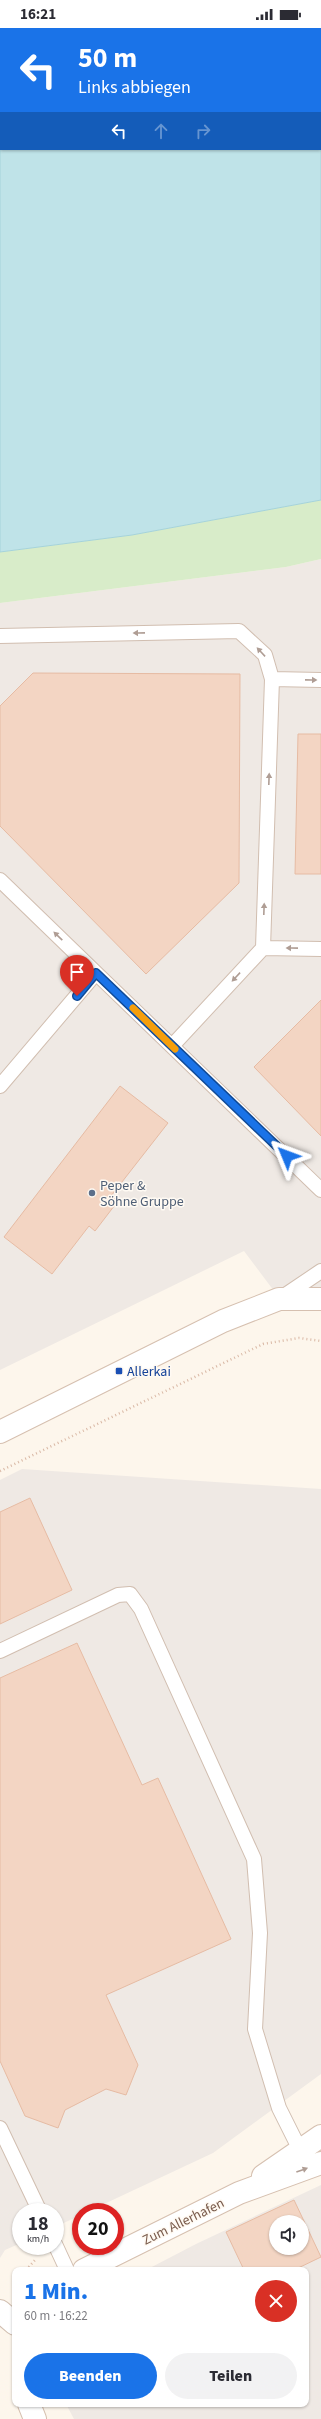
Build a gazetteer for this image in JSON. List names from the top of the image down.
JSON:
{
  "streets": {
    "street": ["Zum Allerhafen"]
  },
  "places": {
    "other": ["Peper & Söhne Gruppe"],
    "transit": ["Allerkai"]
  },
  "page": {
    "status": "16:21",
    "turn": ["50 m", "Links abbiegen"],
    "speed": "18 km/h",
    "limit": "20",
    "heading": ["1 Min.", "60 m · 16:22"],
    "buttons": ["Beenden", "Teilen"]
  }
}
